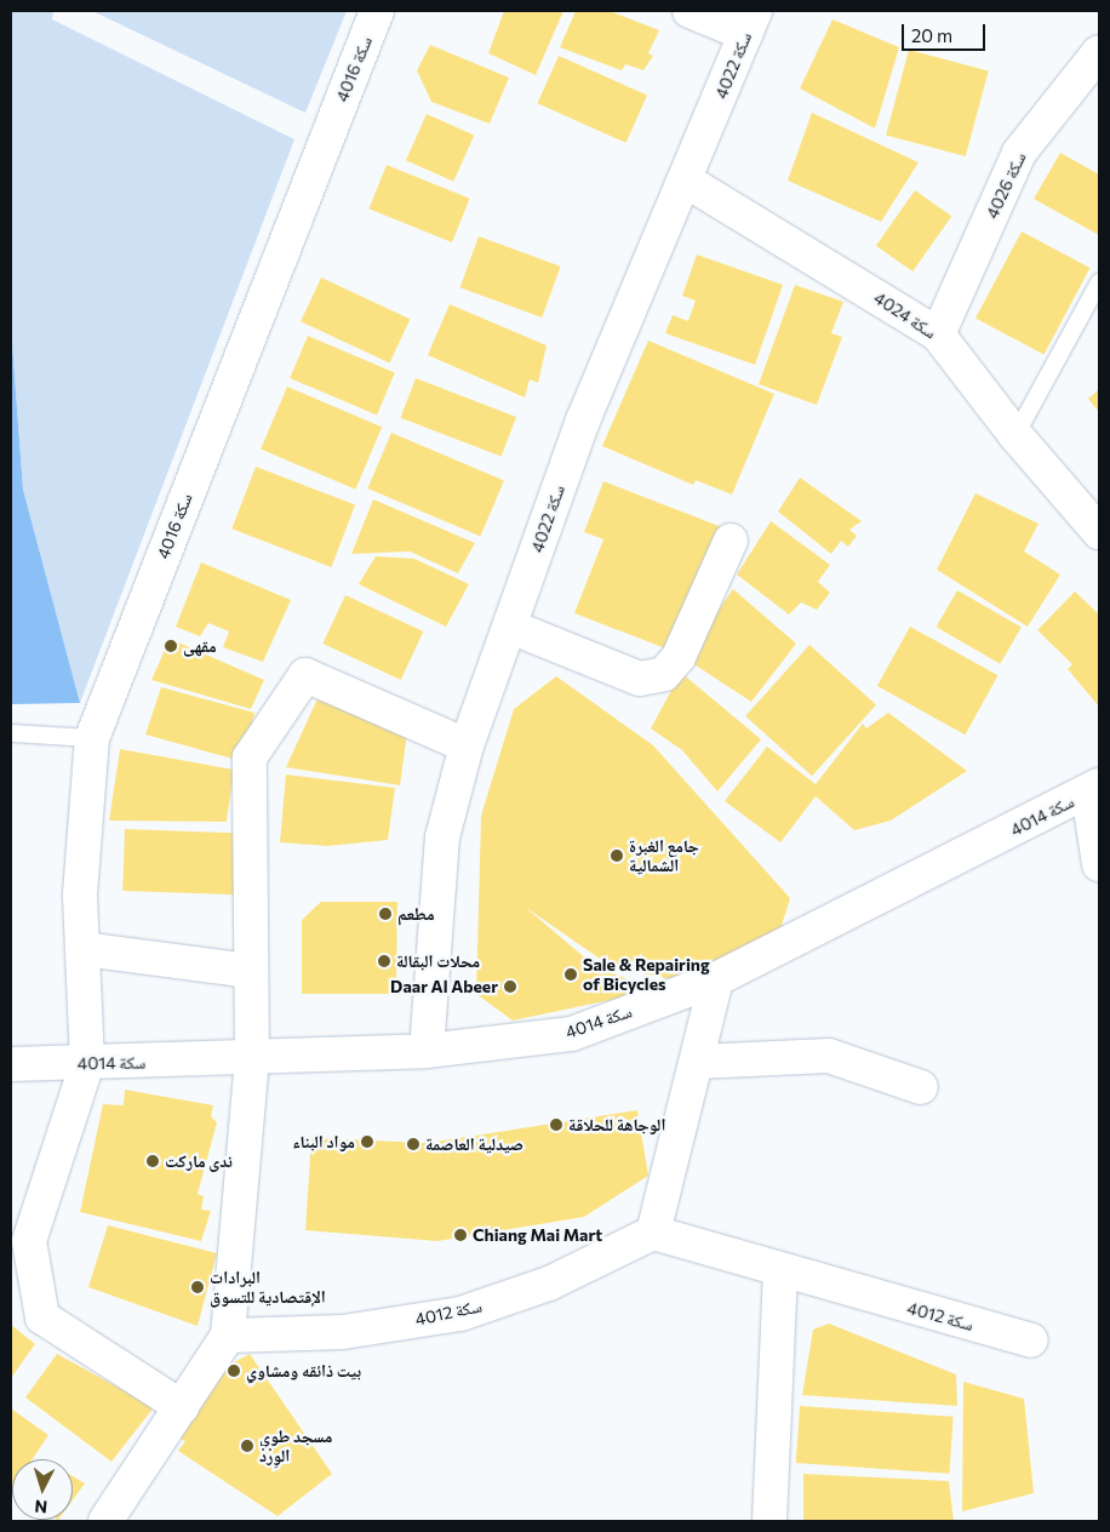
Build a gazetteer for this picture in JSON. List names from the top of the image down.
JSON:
{
  "streets": {
    "street": [
      "سكة 4022",
      "سكة 4016",
      "سكة 4026",
      "سكة 4024",
      "سكة 4014",
      "سكة 4012"
    ]
  },
  "crossings": [
    ["سكة 4022", "سكة 4024"],
    ["سكة 4022", "سكة 4014"],
    ["سكة 4016", "سكة 4014"],
    ["سكة 4026", "سكة 4024"]
  ],
  "places": [
    "مقهى",
    "جامع الغبرة الشمالية",
    "مطعم",
    "محلات البقالة",
    "Sale & Repairing of Bicycles",
    "Daar Al Abeer",
    "الوجاهة للحلاقة",
    "مواد البناء",
    "صيدلية العاصمة",
    "ندى ماركت",
    "Chiang Mai Mart",
    "البرادات الإقتصادية للتسوق",
    "بيت ذائقه ومشاوي",
    "مسجد طوي الوِرْدْ"
  ],
  "scale_bar": "20 m",
  "north": "bottom"
}
